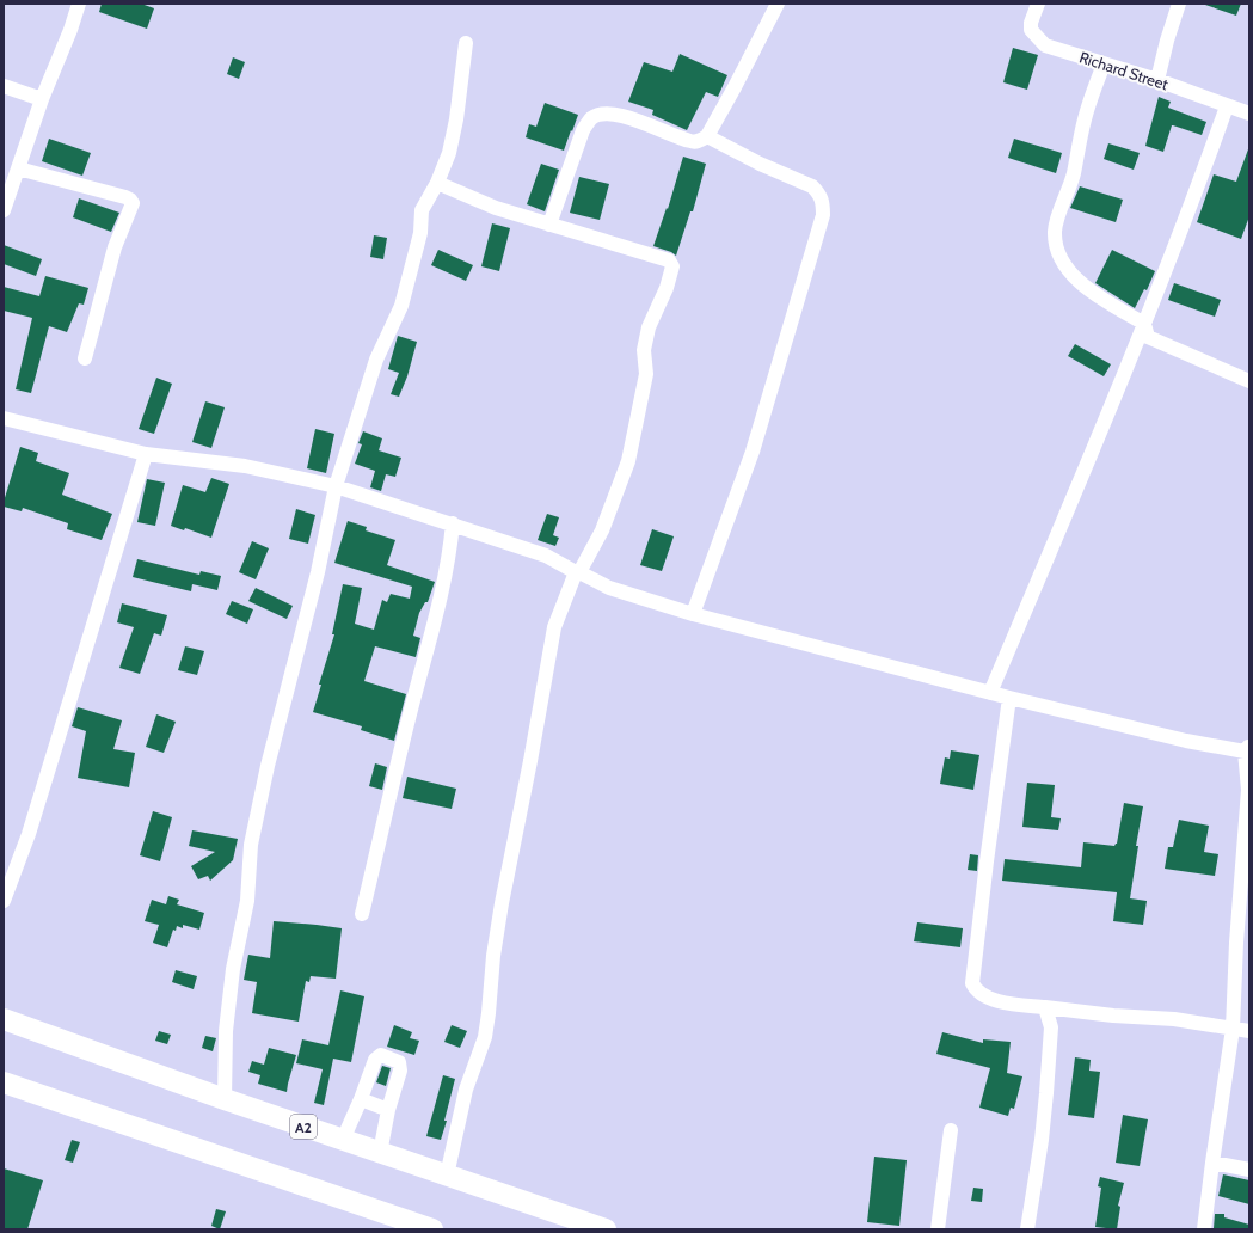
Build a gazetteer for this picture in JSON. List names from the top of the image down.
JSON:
{
  "streets": {
    "highway": ["A2"],
    "street": ["Richard Street"]
  }
}
